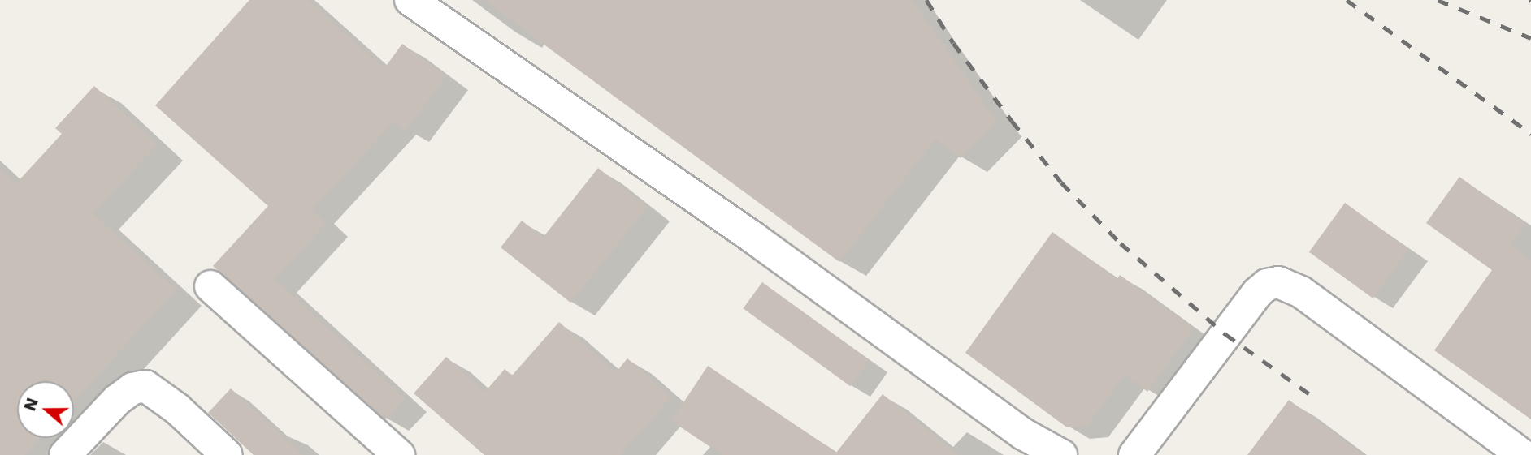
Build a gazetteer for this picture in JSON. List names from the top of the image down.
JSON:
{
  "north": "left"
}
